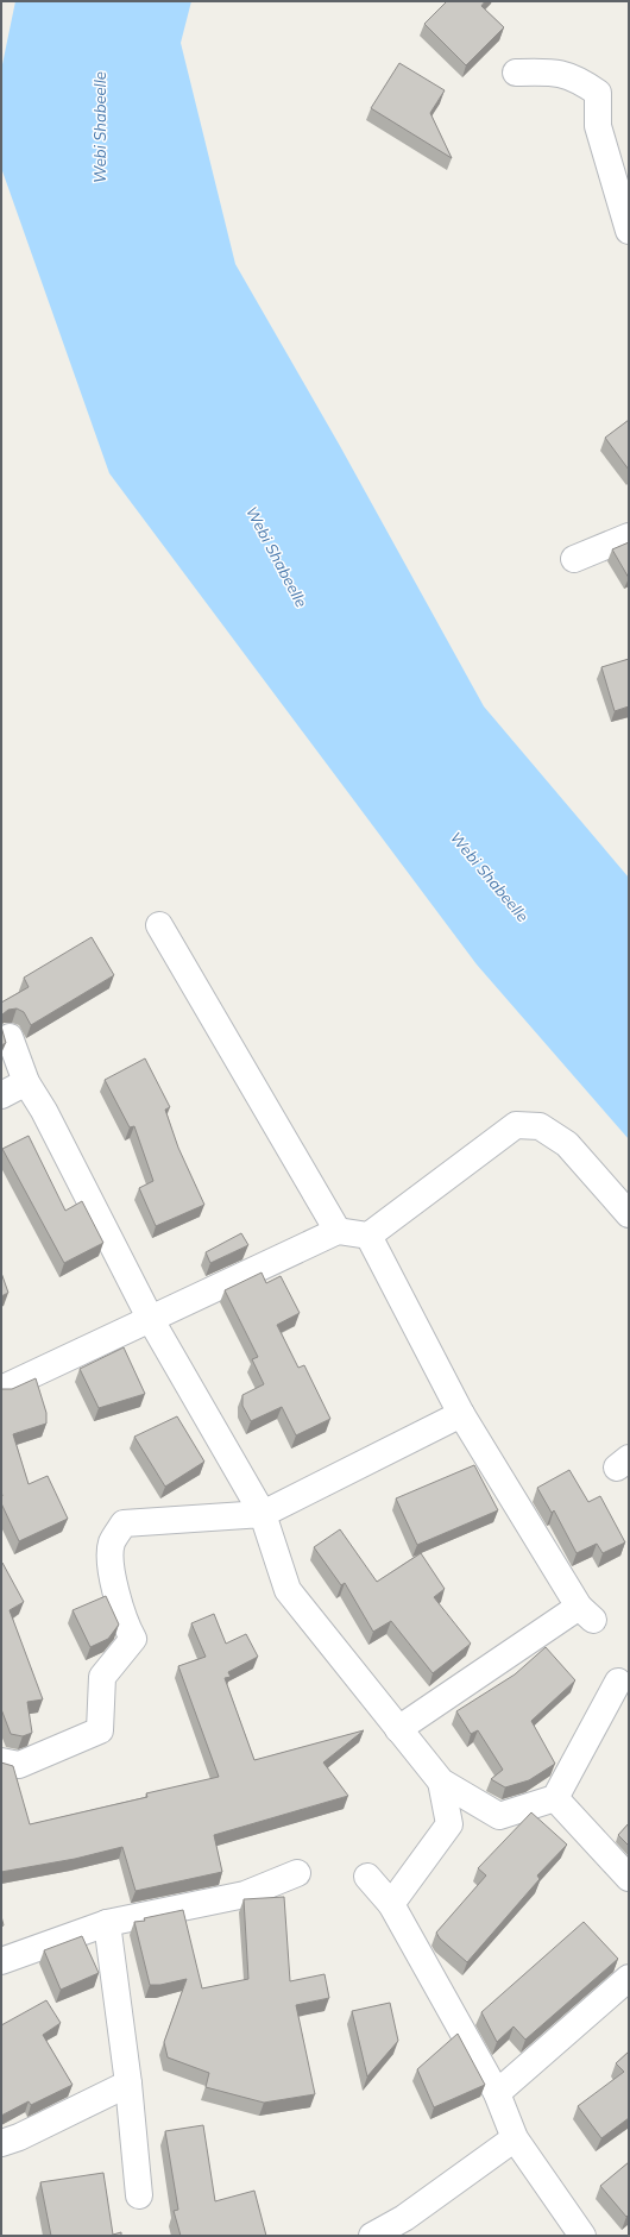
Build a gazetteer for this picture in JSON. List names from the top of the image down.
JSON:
{
  "water": ["Webi Shabeelle"]
}
